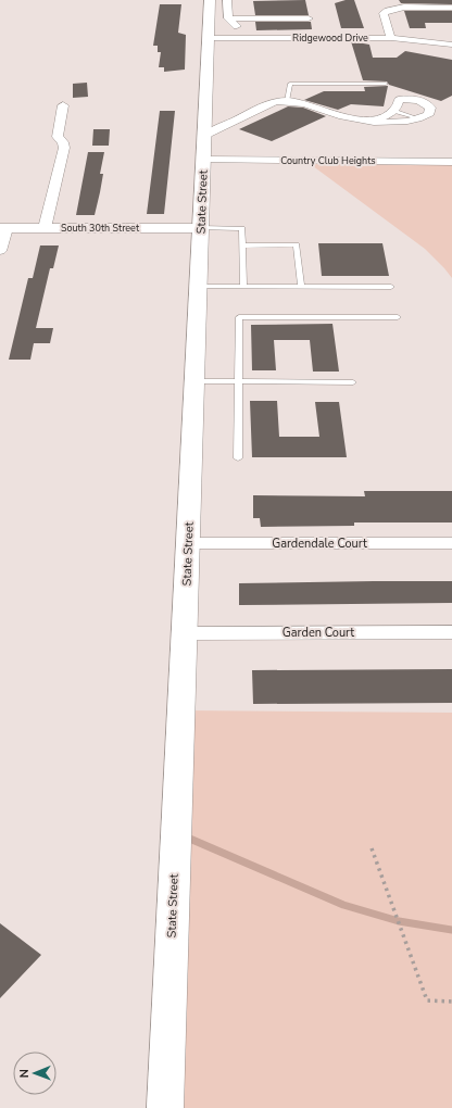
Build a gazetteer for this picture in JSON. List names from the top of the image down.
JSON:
{
  "streets": {
    "main road": ["State Street"],
    "street": [
      "Ridgewood Drive",
      "Country Club Heights",
      "South 30th Street",
      "Gardendale Court",
      "Garden Court"
    ]
  },
  "crossings": [
    ["Ridgewood Drive", "State Street"],
    ["Country Club Heights", "State Street"],
    ["State Street", "South 30th Street"],
    ["State Street", "Gardendale Court"],
    ["State Street", "Garden Court"]
  ],
  "north": "left"
}
